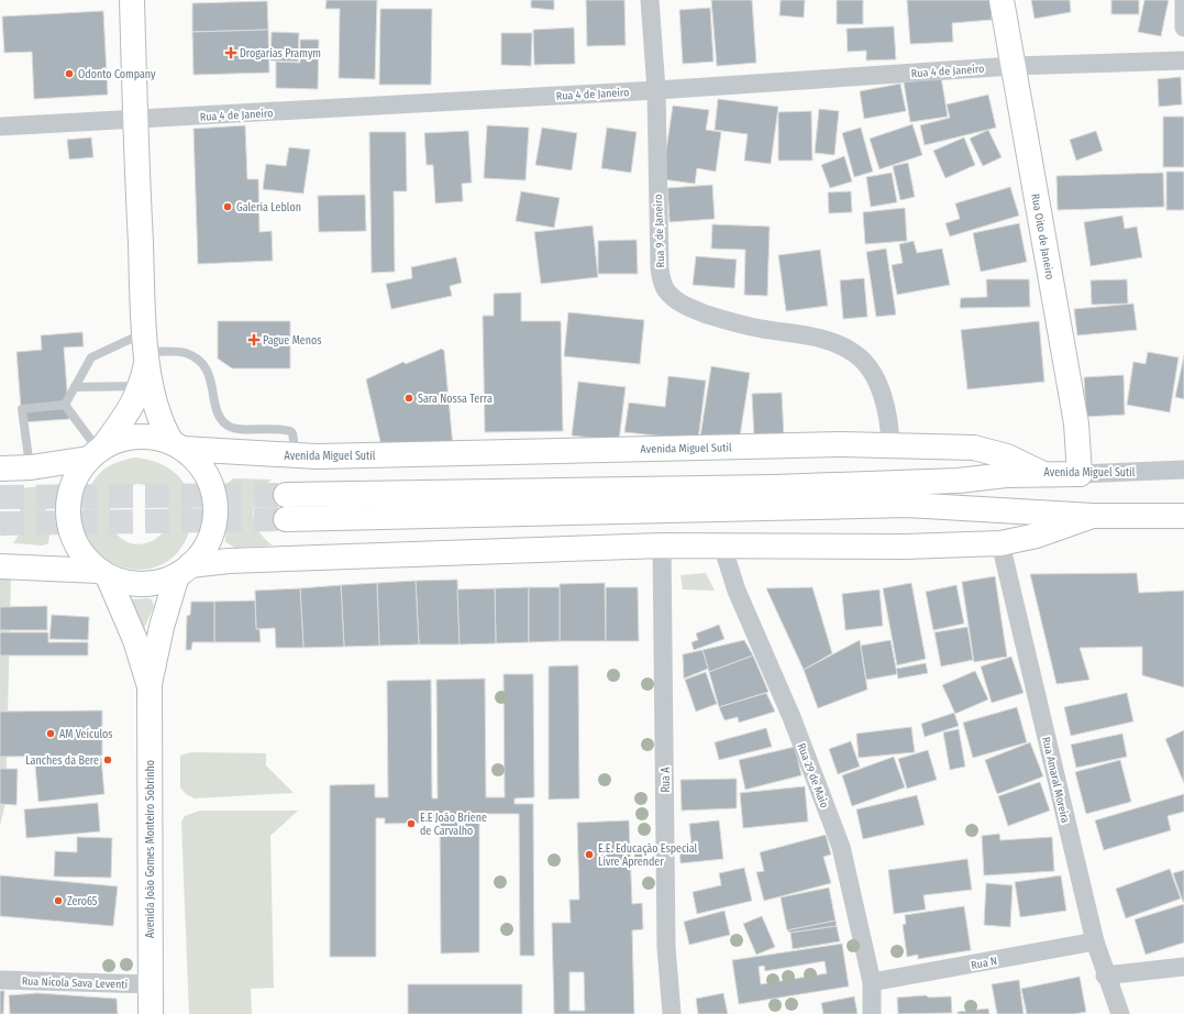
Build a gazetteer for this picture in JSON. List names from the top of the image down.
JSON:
{
  "streets": {
    "main road": ["Rua Oito de Janeiro", "Avenida Miguel Sutil", "Avenida João Gomes Monteiro Sobrinho"],
    "street": [
      "Rua 4 de Janeiro",
      "Rua 9 de Janeiro",
      "Rua 29 de Maio",
      "Rua A",
      "Rua Amaral Moreira",
      "Rua N",
      "Rua Nicola Sava Leventi"
    ]
  },
  "crossings": [
    ["Rua 4 de Janeiro", "Rua 9 de Janeiro"],
    ["Rua 4 de Janeiro", "Rua Oito de Janeiro"],
    ["Rua 9 de Janeiro", "Avenida Miguel Sutil"],
    ["Rua Oito de Janeiro", "Avenida Miguel Sutil"],
    ["Avenida Miguel Sutil", "Avenida João Gomes Monteiro Sobrinho"],
    ["Rua 29 de Maio", "Rua N"],
    ["Rua Amaral Moreira", "Rua N"],
    ["Avenida João Gomes Monteiro Sobrinho", "Rua Nicola Sava Leventi"]
  ],
  "places": {
    "health": ["Drogarias Pramym", "Pague Menos"],
    "other": [
      "Odonto Company",
      "Galeria Leblon",
      "Sara Nossa Terra",
      "AM Veículos",
      "Lanches da Bere",
      "E.E João Briene de Carvalho",
      "E.E. Educação Especial Livre Aprender",
      "Zero65"
    ]
  }
}
